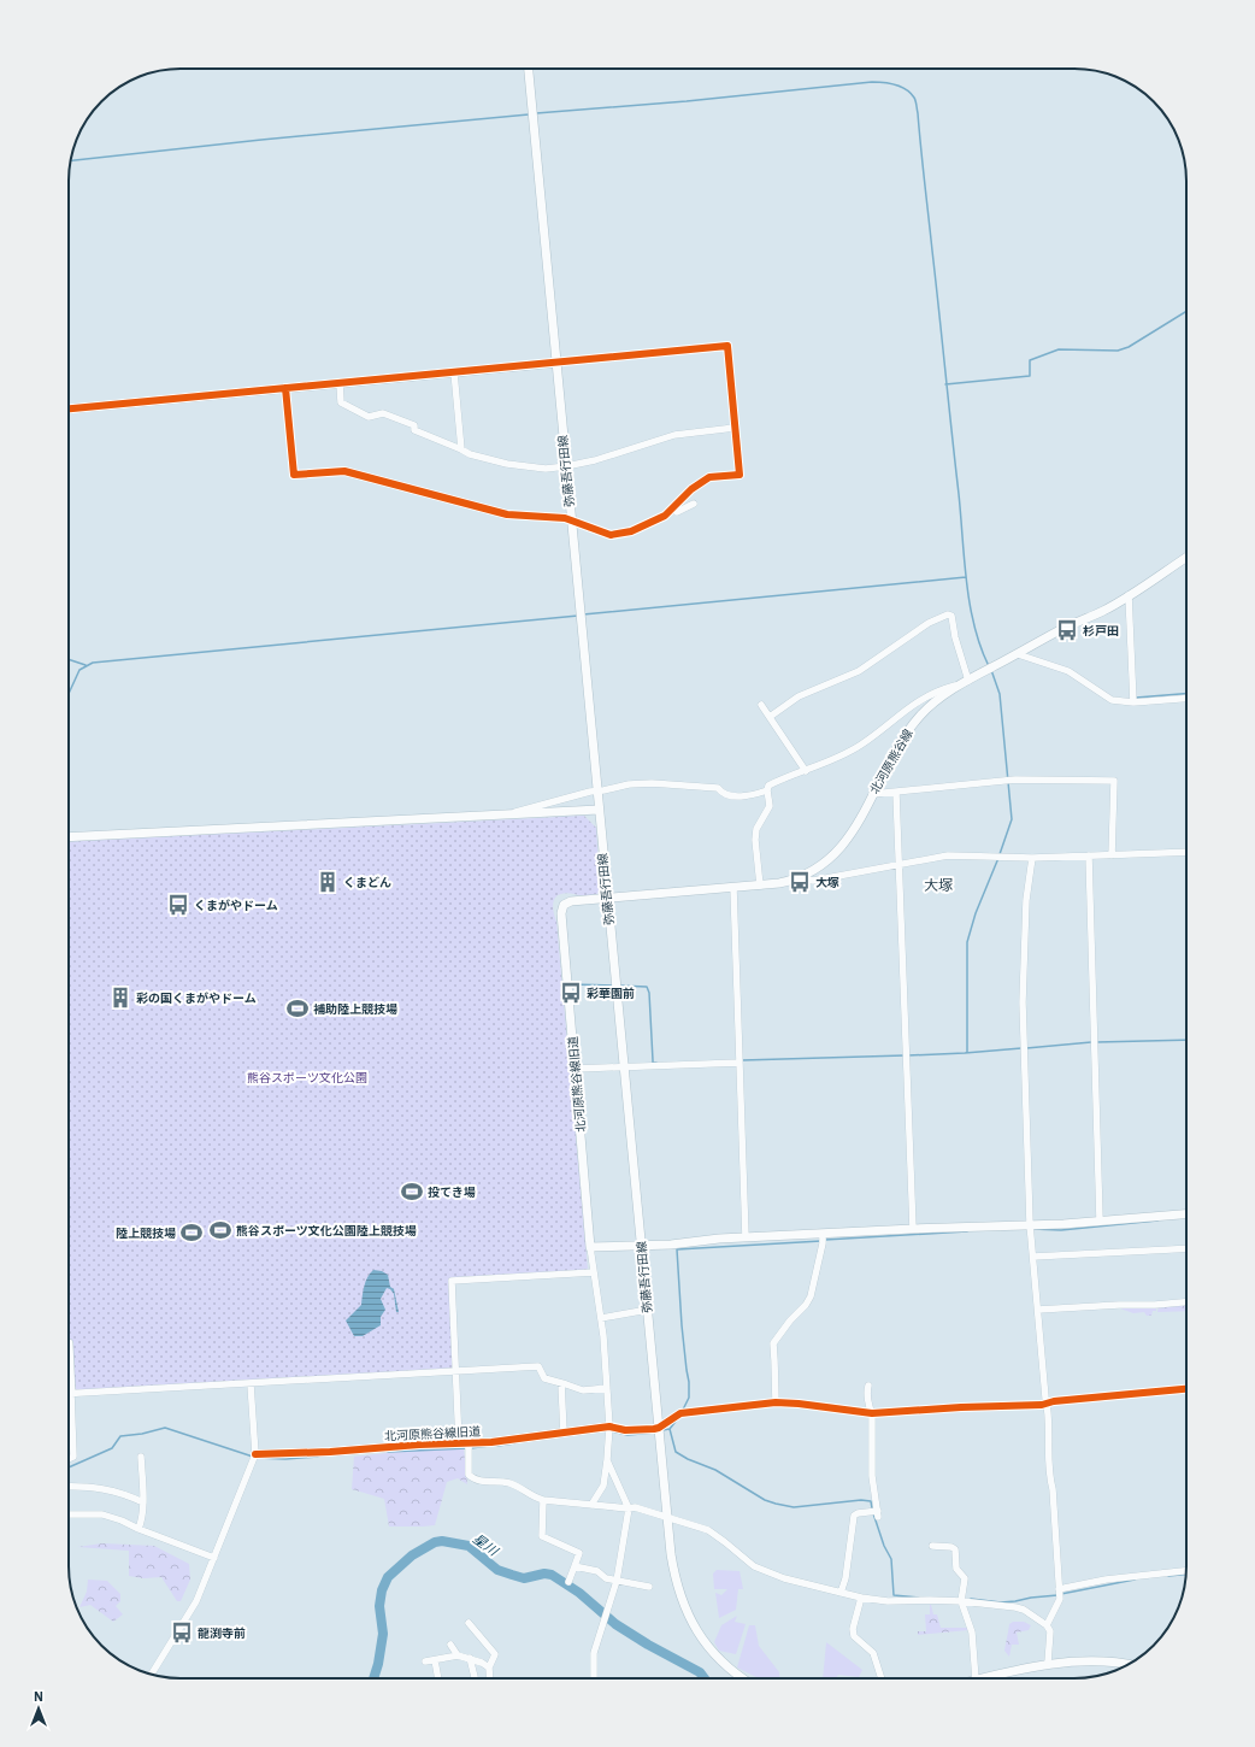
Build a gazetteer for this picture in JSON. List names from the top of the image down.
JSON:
{
  "streets": {
    "street": ["弥藤吾行田線", "北河原熊谷線", "北河原熊谷線旧道"]
  },
  "crossings": [
    ["弥藤吾行田線", "北河原熊谷線"],
    ["弥藤吾行田線", "北河原熊谷線旧道"],
    ["北河原熊谷線", "北河原熊谷線旧道"]
  ],
  "districts": ["大塚"],
  "water": ["星川"],
  "parks": ["熊谷スポーツ文化公園"],
  "places": {
    "bus stop": [
      "杉戸田",
      "大塚",
      "くまがやドーム",
      "彩華園前",
      "龍渕寺前"
    ],
    "building": ["くまどん", "彩の国くまがやドーム"],
    "sports": [
      "補助陸上競技場",
      "投てき場",
      "熊谷スポーツ文化公園陸上競技場",
      "陸上競技場"
    ]
  },
  "north": "top"
}
